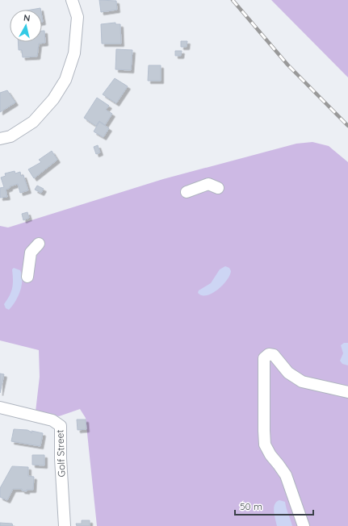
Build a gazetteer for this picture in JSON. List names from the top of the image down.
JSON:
{
  "streets": {
    "street": ["Golf Street"]
  },
  "scale_bar": "50 m",
  "north": "top"
}
